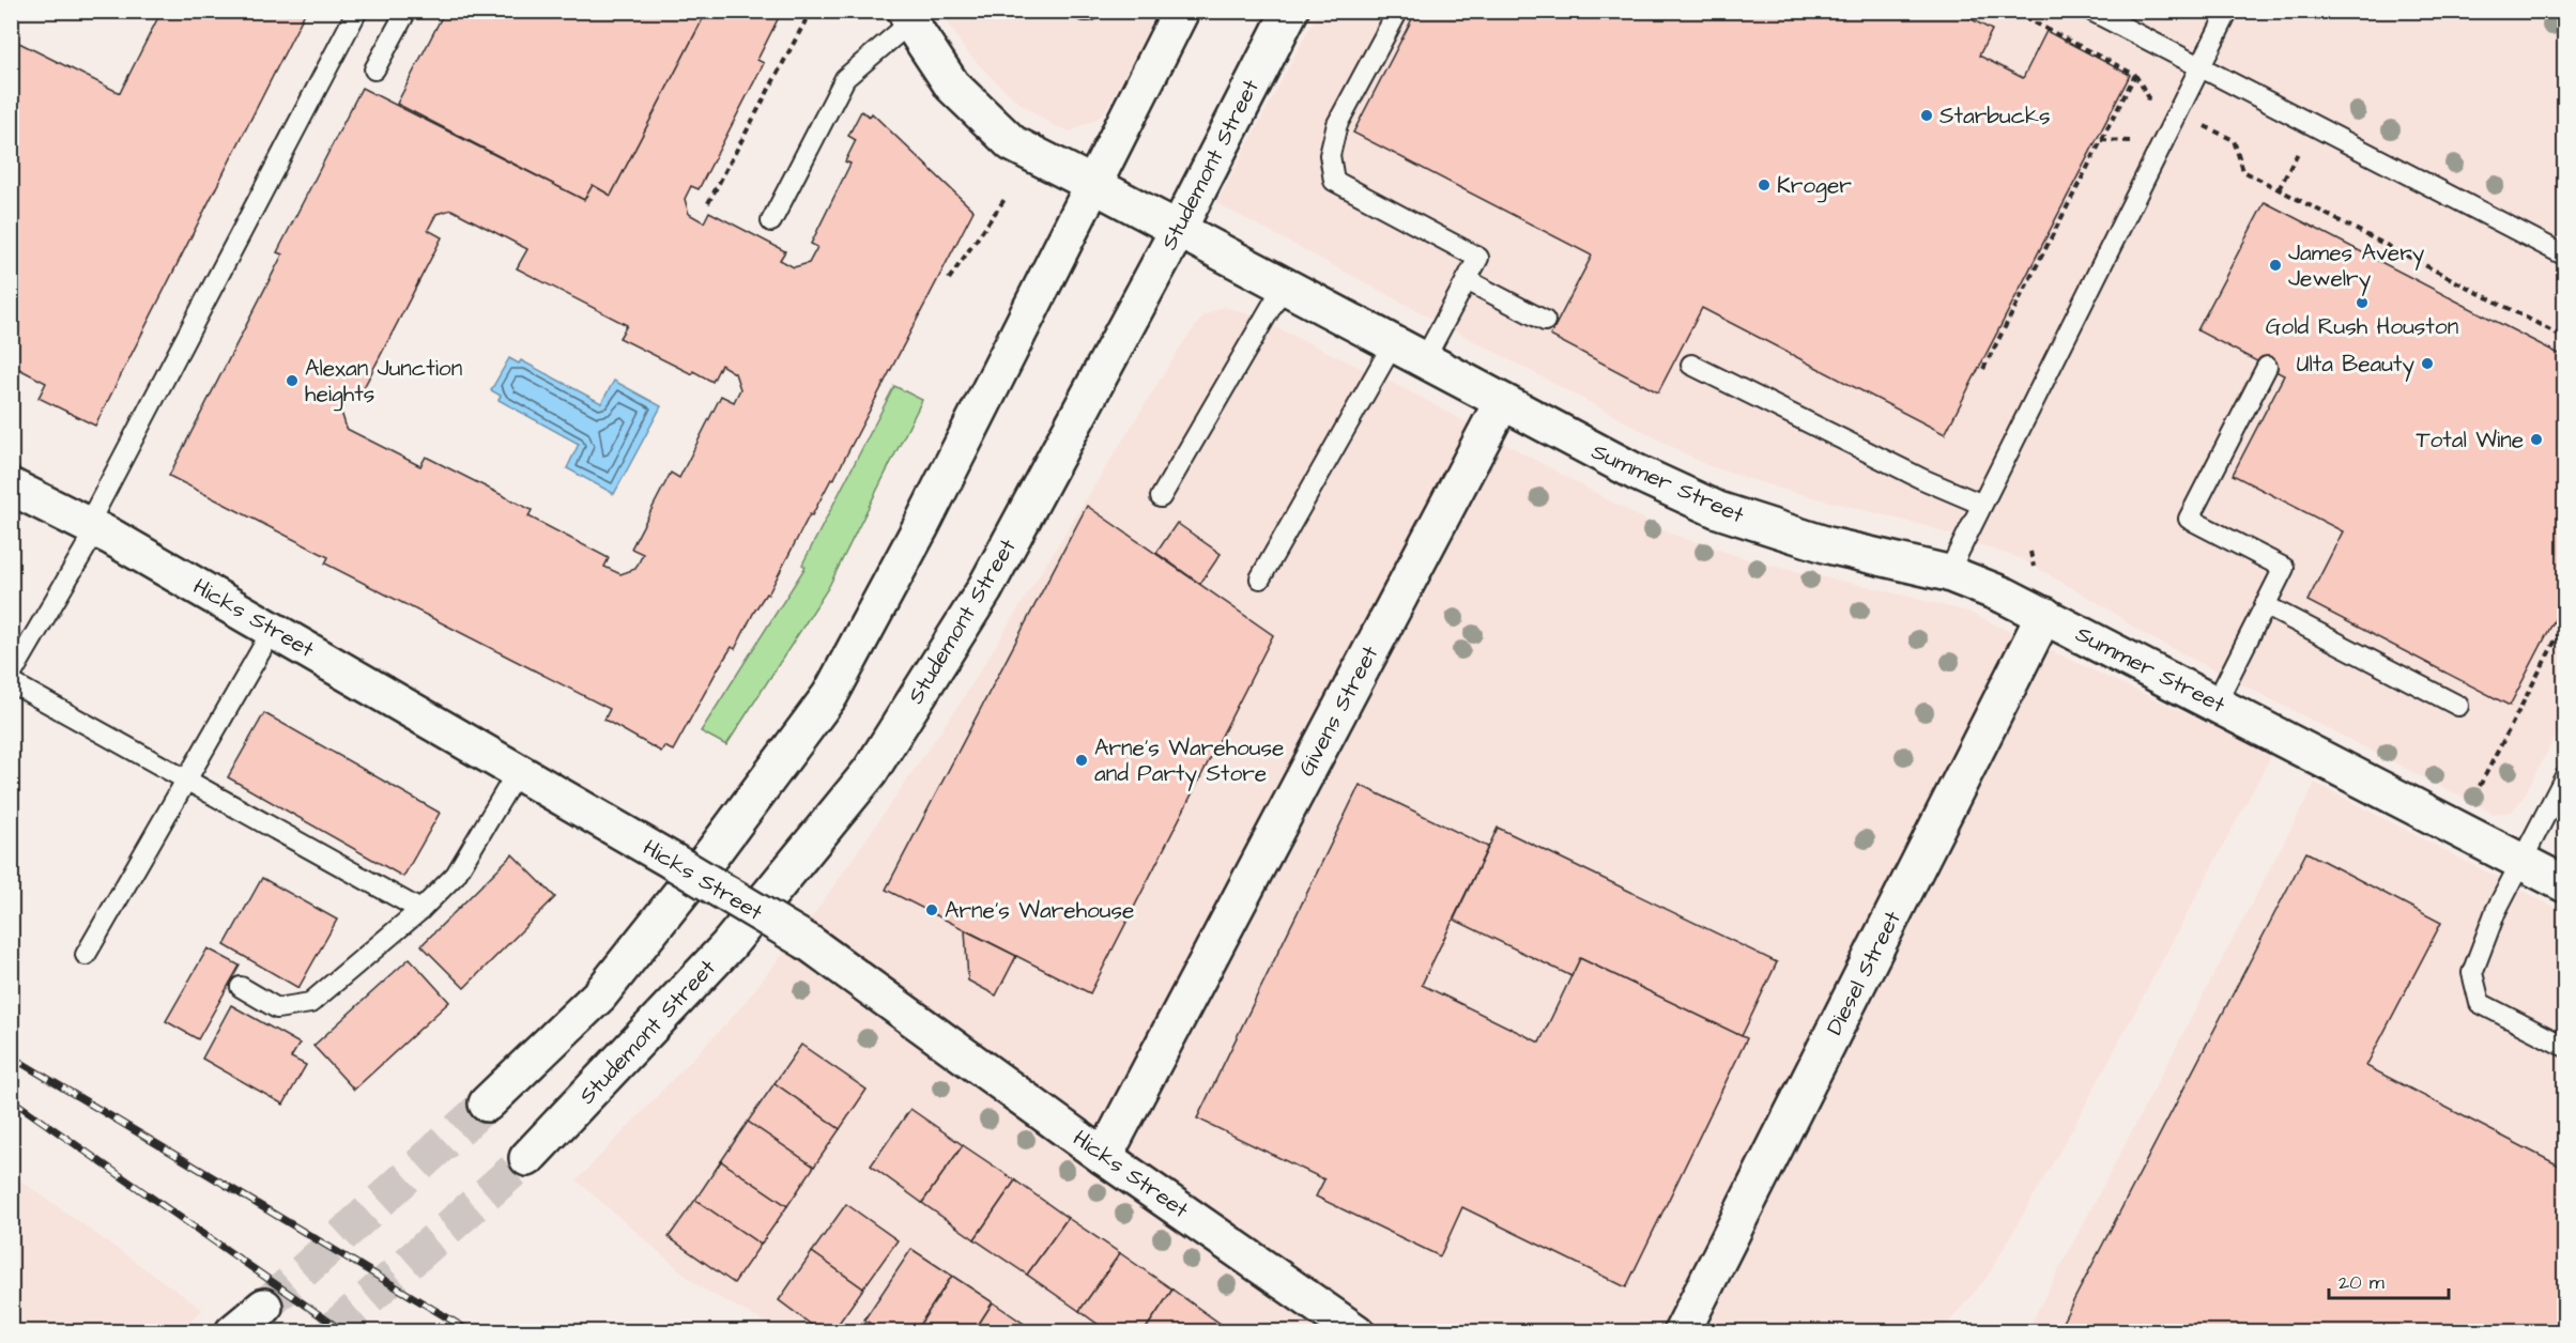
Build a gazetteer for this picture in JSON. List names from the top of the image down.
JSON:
{
  "streets": {
    "street": [
      "Studemont Street",
      "Summer Street",
      "Hicks Street",
      "Givens Street",
      "Diesel Street"
    ]
  },
  "crossings": [
    ["Studemont Street", "Summer Street"],
    ["Summer Street", "Givens Street"],
    ["Summer Street", "Diesel Street"],
    ["Hicks Street", "Givens Street"]
  ],
  "places": [
    "Starbucks",
    "Kroger",
    "James Avery Jewelry",
    "Gold Rush Houston",
    "Ulta Beauty",
    "Alexan Junction heights",
    "Total Wine",
    "Arne's Warehouse and Party Store",
    "Arne's Warehouse"
  ],
  "scale_bar": "20 m"
}
